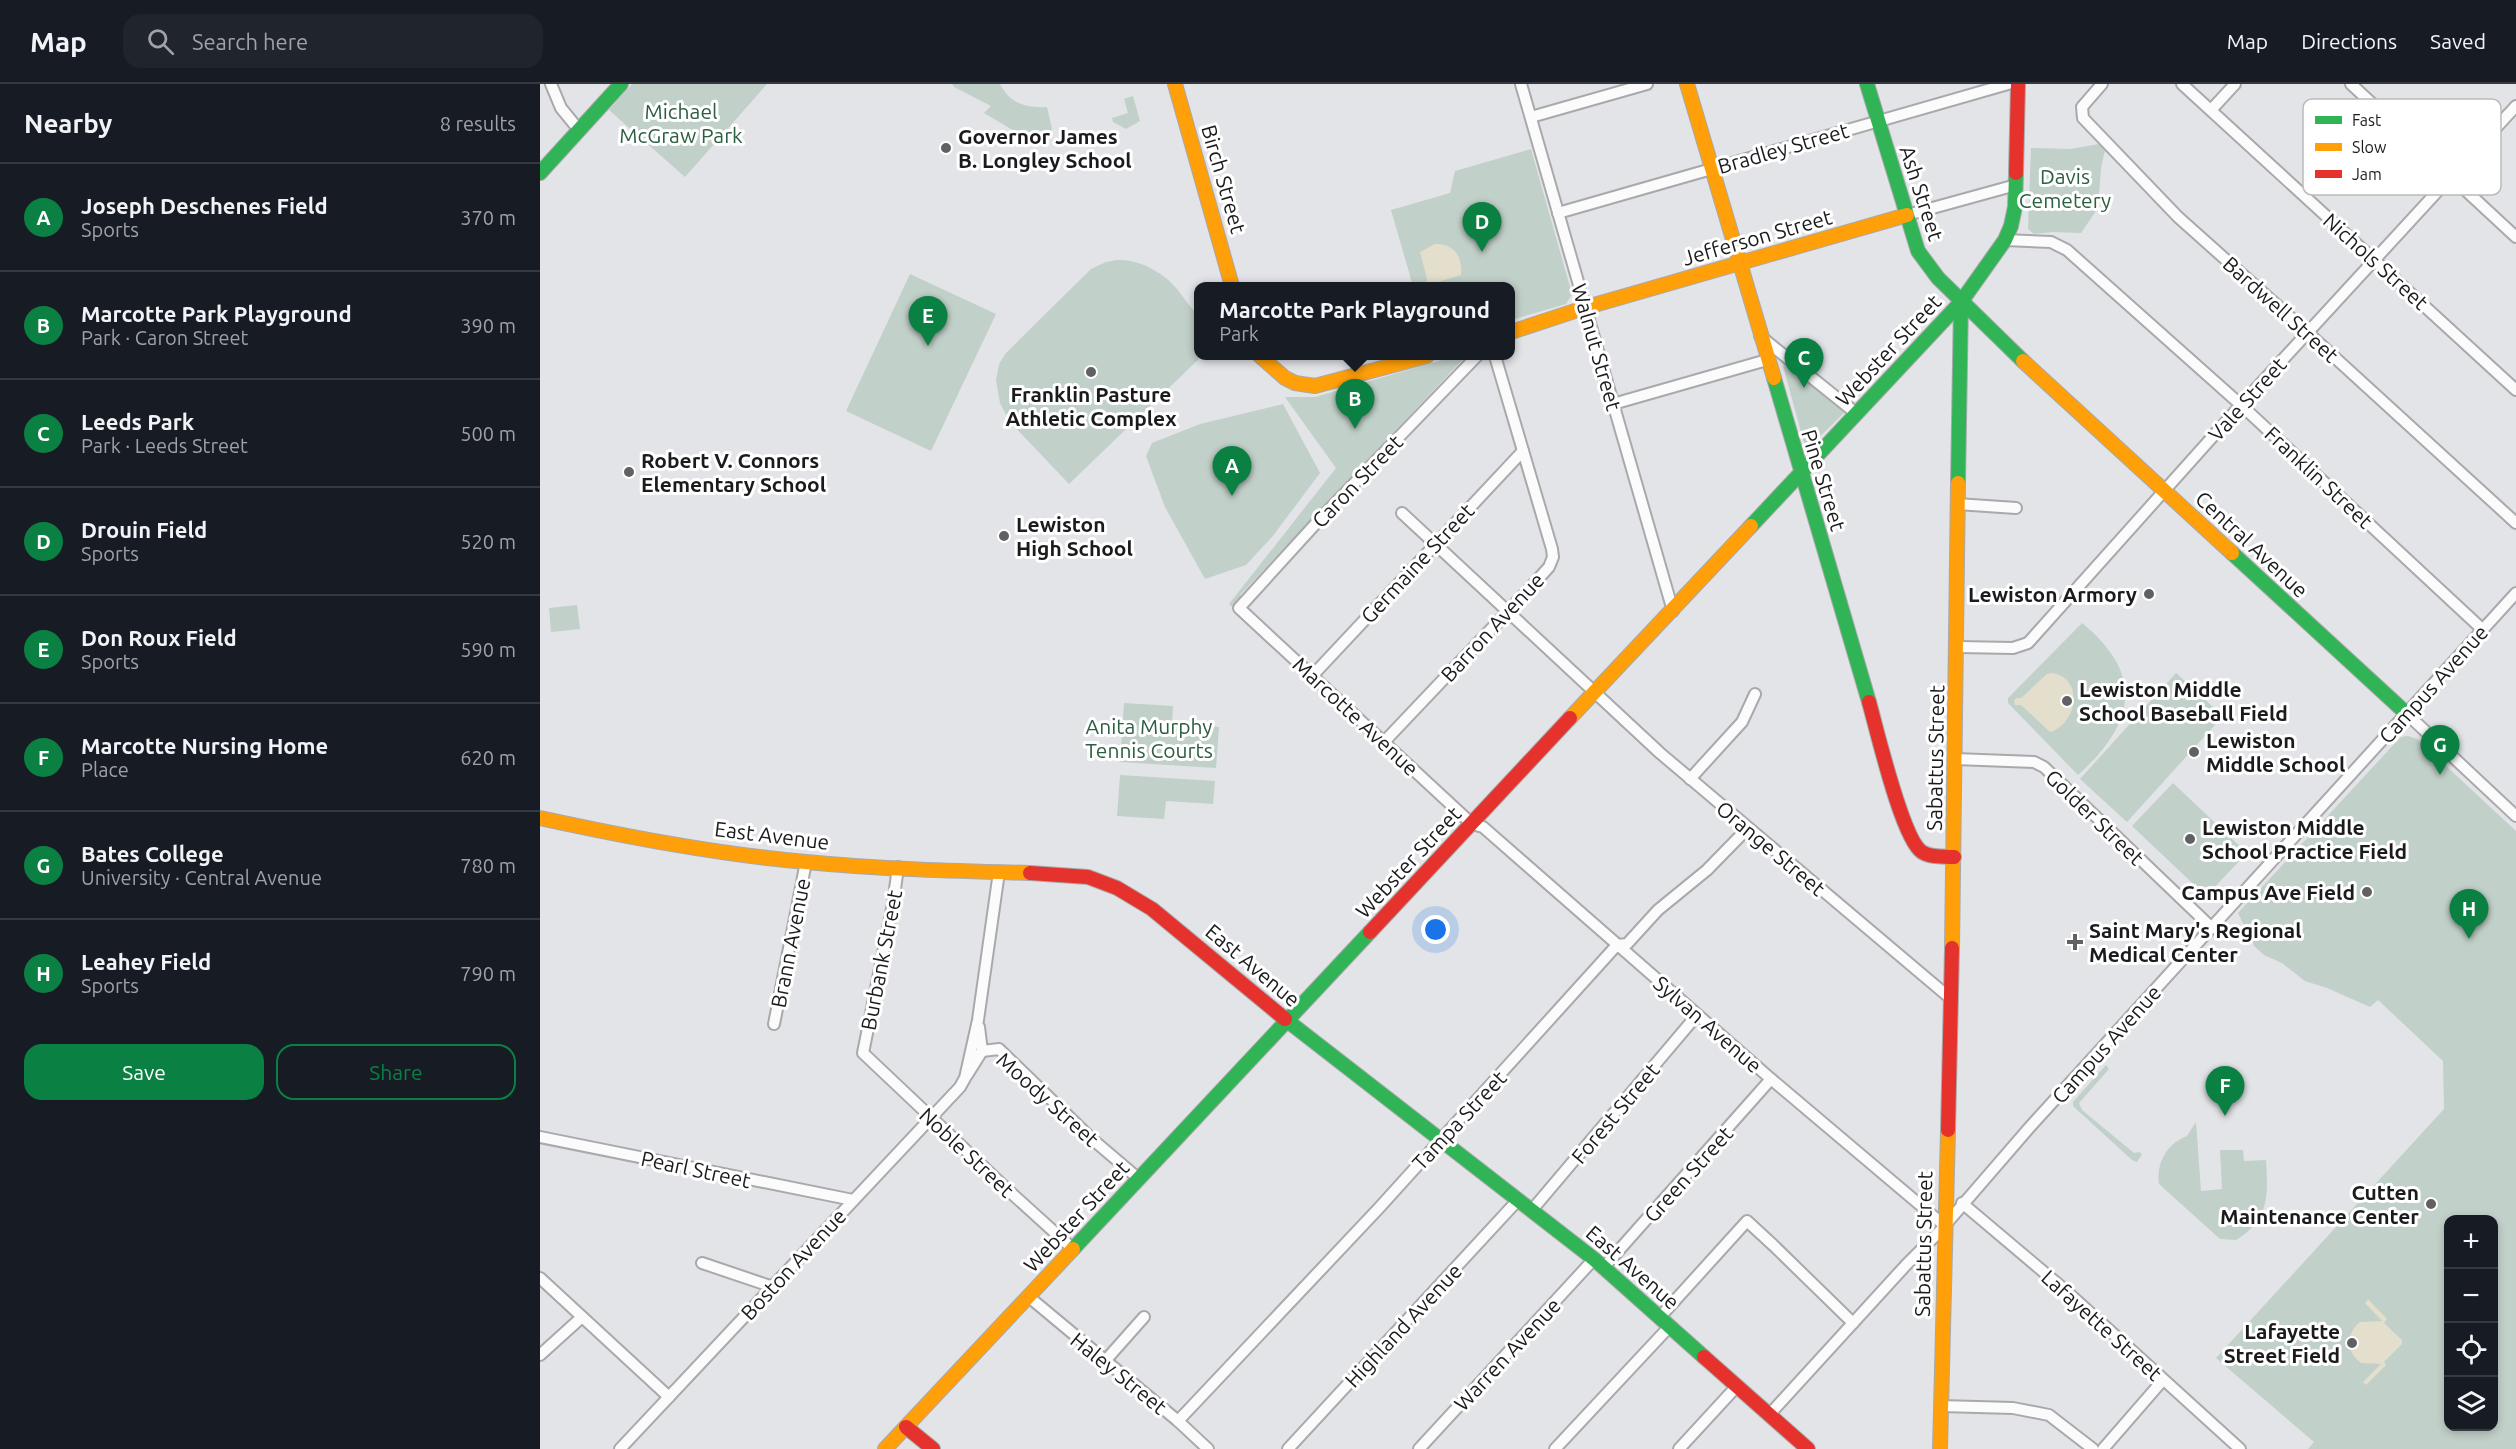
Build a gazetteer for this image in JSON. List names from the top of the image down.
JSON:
{
  "streets": {
    "main road": [
      "Birch Street",
      "Ash Street",
      "Jefferson Street",
      "Webster Street",
      "Pine Street",
      "Central Avenue",
      "Sabattus Street",
      "East Avenue"
    ],
    "street": [
      "Bradley Street",
      "Nichols Street",
      "Bardwell Street",
      "Walnut Street",
      "Vale Street",
      "Franklin Street",
      "Caron Street",
      "Germaine Street",
      "Barron Avenue",
      "Campus Avenue",
      "Marcotte Avenue",
      "Golder Street",
      "Orange Street",
      "Brann Avenue",
      "Burbank Street",
      "Sylvan Avenue",
      "Moody Street",
      "Forest Street",
      "Tampa Street",
      "Noble Street",
      "Pearl Street",
      "Green Street",
      "Boston Avenue",
      "Highland Avenue",
      "Lafayette Street",
      "Warren Avenue",
      "Haley Street"
    ]
  },
  "crossings": [
    ["Bradley Street", "Ash Street"],
    ["Bradley Street", "Walnut Street"],
    ["Bradley Street", "Pine Street"],
    ["Ash Street", "Jefferson Street"],
    ["Ash Street", "Webster Street"],
    ["Ash Street", "Central Avenue"],
    ["Ash Street", "Sabattus Street"],
    ["Jefferson Street", "Walnut Street"],
    ["Jefferson Street", "Pine Street"],
    ["Nichols Street", "Vale Street"],
    ["Bardwell Street", "Vale Street"],
    ["Walnut Street", "Webster Street"],
    ["Webster Street", "Pine Street"],
    ["Webster Street", "Central Avenue"],
    ["Webster Street", "Marcotte Avenue"],
    ["Webster Street", "Sabattus Street"],
    ["Webster Street", "East Avenue"],
    ["Webster Street", "Orange Street"],
    ["Webster Street", "Sylvan Avenue"],
    ["Webster Street", "Moody Street"],
    ["Webster Street", "Noble Street"],
    ["Webster Street", "Haley Street"],
    ["Vale Street", "Franklin Street"],
    ["Vale Street", "Central Avenue"],
    ["Vale Street", "Sabattus Street"],
    ["Franklin Street", "Campus Avenue"],
    ["Pine Street", "Sabattus Street"],
    ["Caron Street", "Marcotte Avenue"],
    ["Central Avenue", "Campus Avenue"],
    ["Central Avenue", "Sabattus Street"],
    ["Germaine Street", "Barron Avenue"],
    ["Germaine Street", "Marcotte Avenue"],
    ["Germaine Street", "Orange Street"],
    ["Barron Avenue", "Marcotte Avenue"],
    ["Barron Avenue", "Orange Street"],
    ["Campus Avenue", "Sabattus Street"],
    ["Campus Avenue", "Golder Street"],
    ["Campus Avenue", "East Avenue"],
    ["Campus Avenue", "Sylvan Avenue"],
    ["Campus Avenue", "Lafayette Street"],
    ["Marcotte Avenue", "Sylvan Avenue"],
    ["Sabattus Street", "Golder Street"],
    ["Sabattus Street", "Orange Street"],
    ["Sabattus Street", "Sylvan Avenue"],
    ["East Avenue", "Brann Avenue"],
    ["East Avenue", "Burbank Street"],
    ["East Avenue", "Forest Street"],
    ["East Avenue", "Tampa Street"],
    ["East Avenue", "Green Street"],
    ["East Avenue", "Boston Avenue"],
    ["East Avenue", "Highland Avenue"],
    ["East Avenue", "Warren Avenue"],
    ["Orange Street", "Tampa Street"],
    ["Burbank Street", "Noble Street"],
    ["Sylvan Avenue", "Forest Street"],
    ["Sylvan Avenue", "Tampa Street"],
    ["Sylvan Avenue", "Green Street"],
    ["Moody Street", "Boston Avenue"],
    ["Tampa Street", "Haley Street"],
    ["Noble Street", "Boston Avenue"],
    ["Pearl Street", "Boston Avenue"],
    ["Green Street", "Warren Avenue"]
  ],
  "parks": ["Michael McGraw Park", "Davis Cemetery", "Anita Murphy Tennis Courts"],
  "places": {
    "other": [
      "Governor James B. Longley School",
      "Franklin Pasture Athletic Complex",
      "Robert V. Connors Elementary School",
      "Lewiston High School",
      "Lewiston Armory",
      "Lewiston Middle School Baseball Field",
      "Lewiston Middle School",
      "Lewiston Middle School Practice Field",
      "Campus Ave Field",
      "Cutten Maintenance Center",
      "Lafayette Street Field"
    ],
    "health": ["Saint Mary's Regional Medical Center"]
  },
  "legend": ["Fast", "Slow", "Jam"],
  "page": {
    "header": "Map",
    "search": "Search here",
    "nav": ["Map", "Directions", "Saved"],
    "heading": ["Nearby", "8 results"],
    "list": [
      {
        "mark": "A",
        "name": "Joseph Deschenes Field",
        "note": "Sports",
        "value": "370 m"
      },
      {
        "mark": "B",
        "name": "Marcotte Park Playground",
        "note": "Park · Caron Street",
        "value": "390 m"
      },
      {
        "mark": "C",
        "name": "Leeds Park",
        "note": "Park · Leeds Street",
        "value": "500 m"
      },
      {
        "mark": "D",
        "name": "Drouin Field",
        "note": "Sports",
        "value": "520 m"
      },
      {
        "mark": "E",
        "name": "Don Roux Field",
        "note": "Sports",
        "value": "590 m"
      },
      {
        "mark": "F",
        "name": "Marcotte Nursing Home",
        "note": "Place",
        "value": "620 m"
      },
      {
        "mark": "G",
        "name": "Bates College",
        "note": "University · Central Avenue",
        "value": "780 m"
      },
      {
        "mark": "H",
        "name": "Leahey Field",
        "note": "Sports",
        "value": "790 m"
      }
    ],
    "pins": [
      "D",
      "E",
      "C",
      "B",
      "A",
      "G",
      "H",
      "F"
    ],
    "popup": ["Marcotte Park Playground", "Park"],
    "buttons": ["Save", "Share"],
    "map_buttons": ["+", "−"]
  }
}
